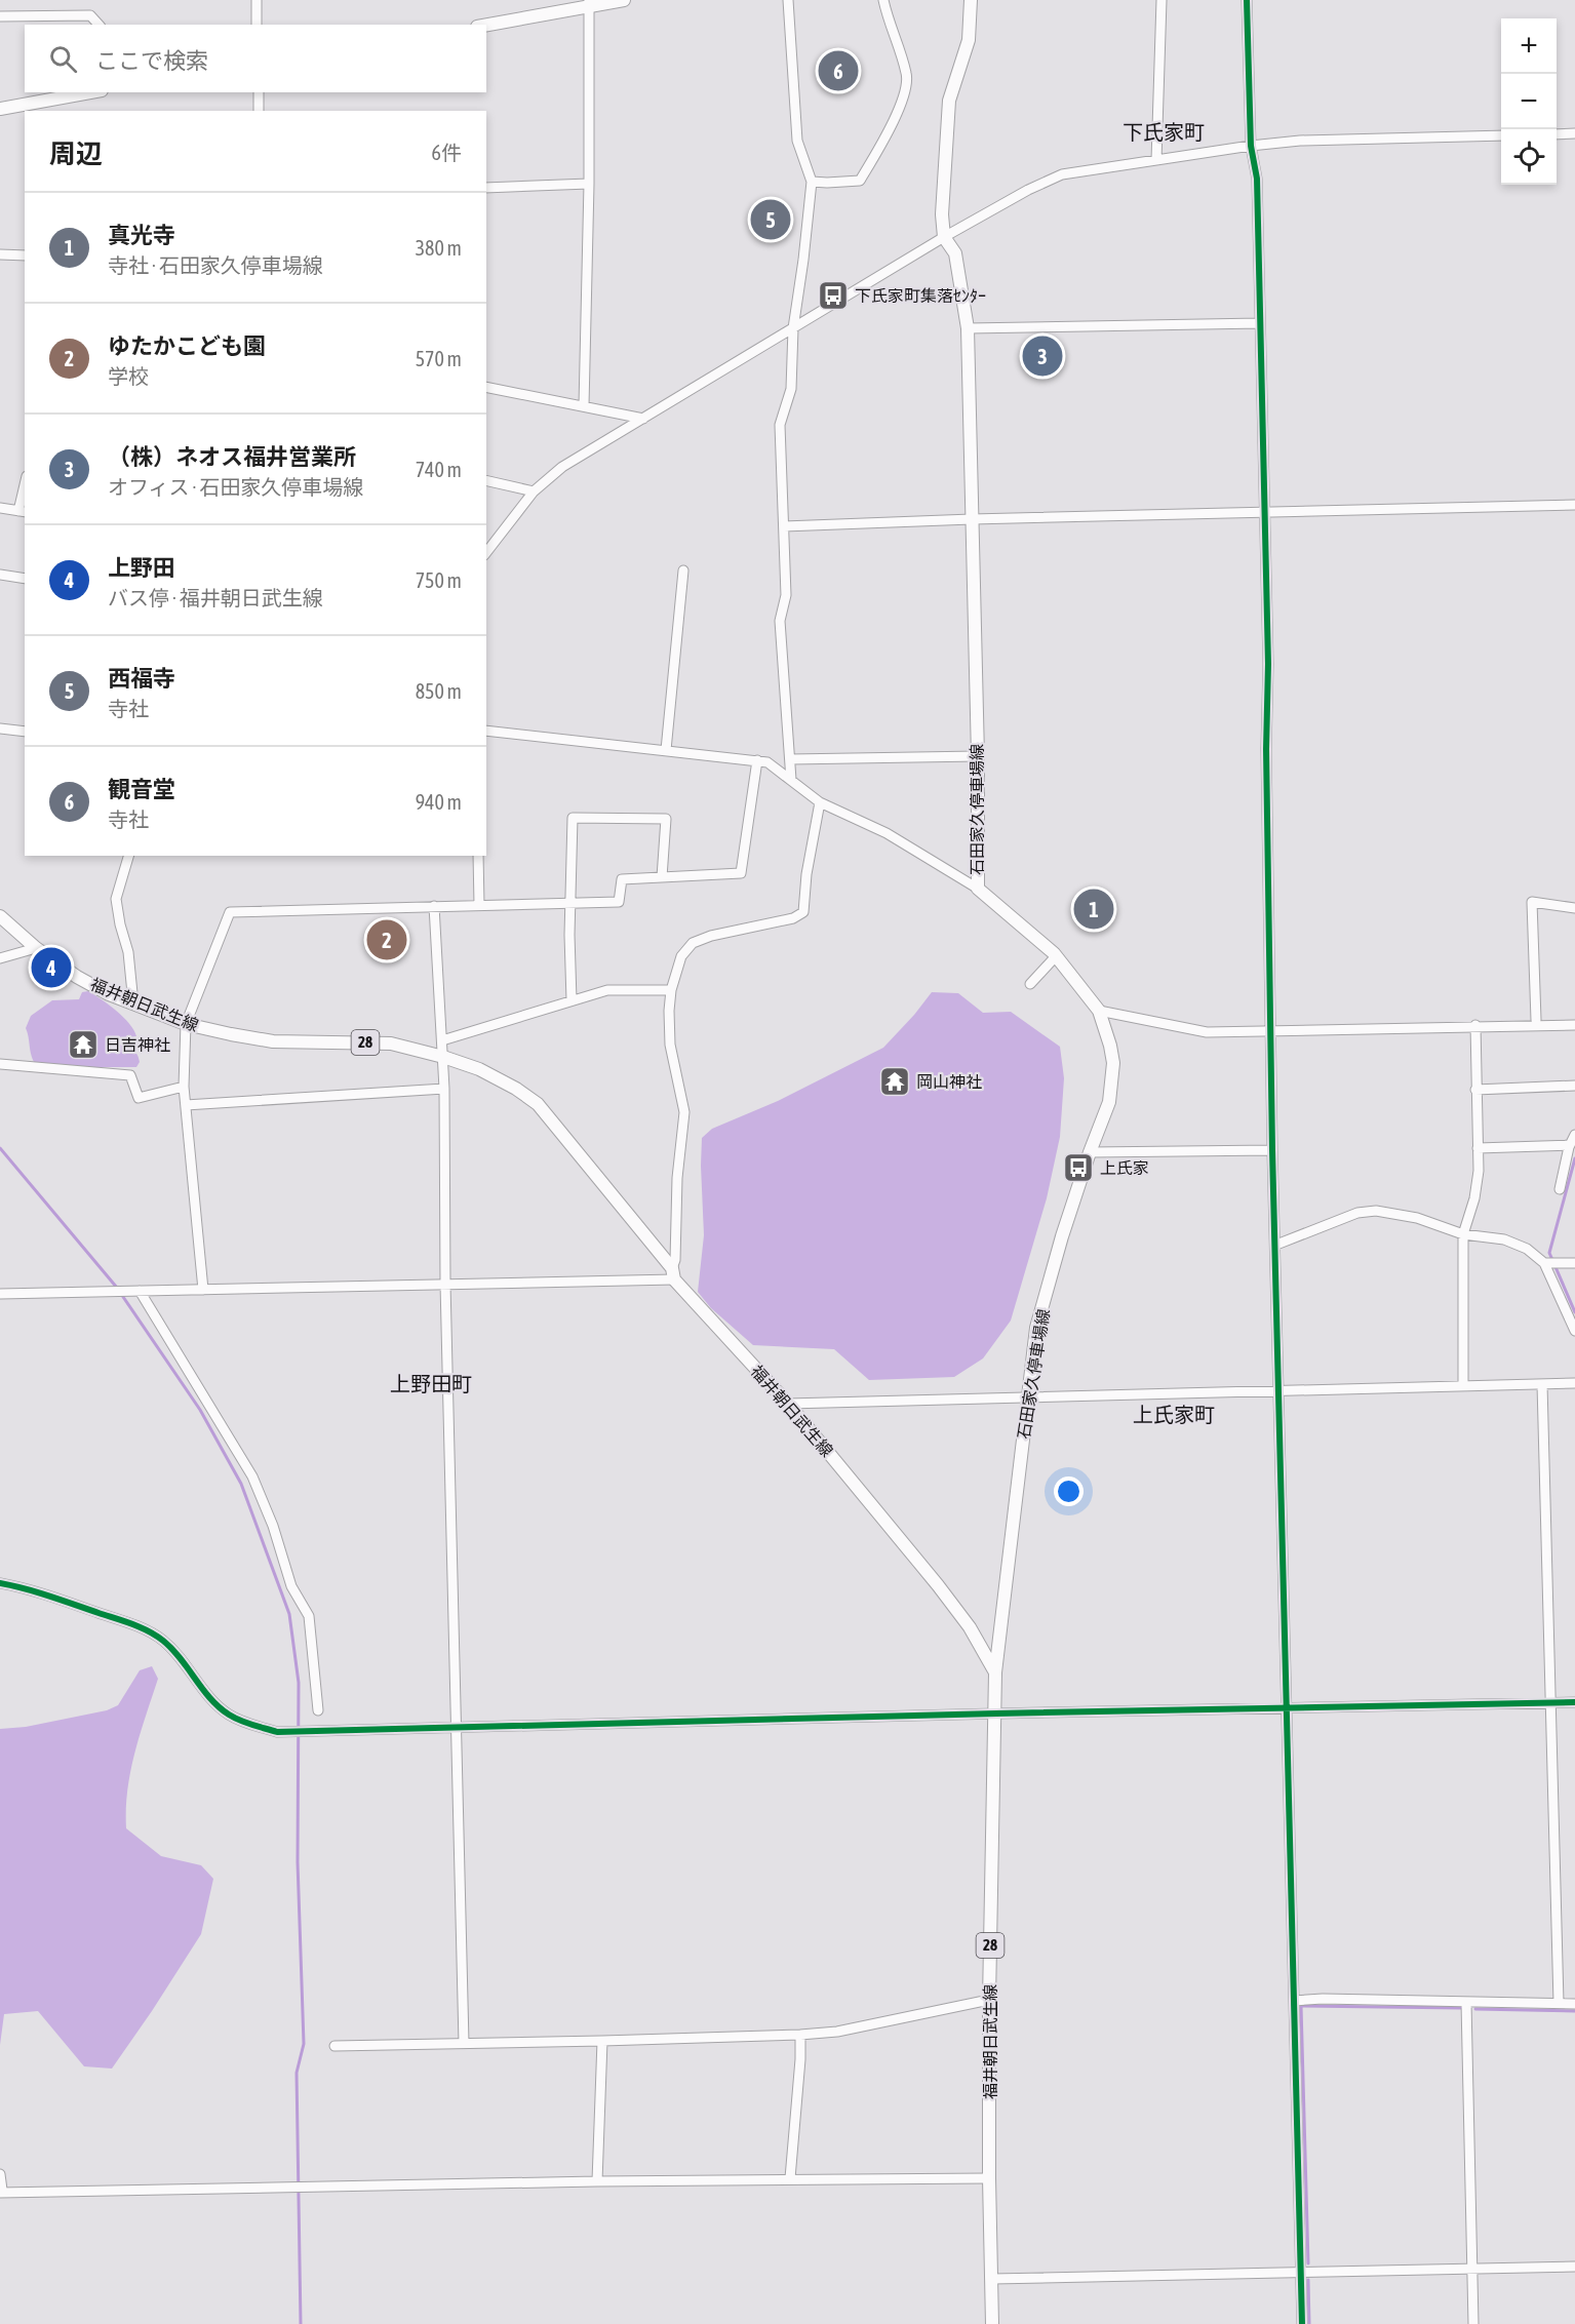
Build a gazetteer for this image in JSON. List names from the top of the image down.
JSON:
{
  "streets": {
    "main road": ["石田家久停車場線", "福井朝日武生線", "28"]
  },
  "crossings": [
    ["石田家久停車場線", "福井朝日武生線"]
  ],
  "districts": ["下氏家町", "上野田町", "上氏家町"],
  "places": {
    "bus stop": ["下氏家町集落ｾﾝﾀｰ", "上氏家"],
    "temple": ["日吉神社", "岡山神社"]
  },
  "page": {
    "map_buttons": ["+", "−"],
    "search": "ここで検索",
    "pins": [
      "6",
      "5",
      "3",
      "1",
      "2",
      "4"
    ],
    "heading": ["周辺", "6件"],
    "list": [
      {
        "mark": "1",
        "name": "真光寺",
        "note": "寺社 · 石田家久停車場線",
        "value": "380 m"
      },
      {
        "mark": "2",
        "name": "ゆたかこども園",
        "note": "学校",
        "value": "570 m"
      },
      {
        "mark": "3",
        "name": "（株）ネオス福井営業所",
        "note": "オフィス · 石田家久停車場線",
        "value": "740 m"
      },
      {
        "mark": "4",
        "name": "上野田",
        "note": "バス停 · 福井朝日武生線",
        "value": "750 m"
      },
      {
        "mark": "5",
        "name": "西福寺",
        "note": "寺社",
        "value": "850 m"
      },
      {
        "mark": "6",
        "name": "観音堂",
        "note": "寺社",
        "value": "940 m"
      }
    ]
  }
}
